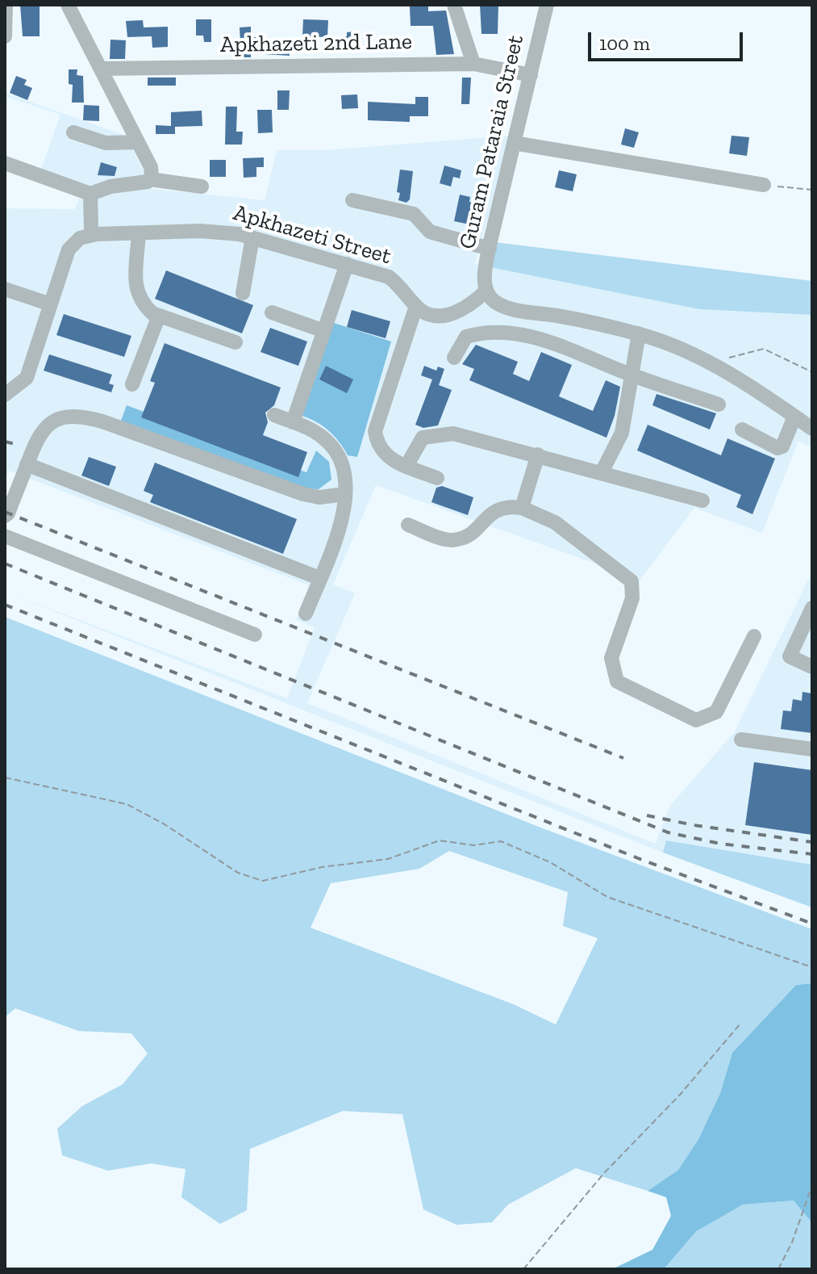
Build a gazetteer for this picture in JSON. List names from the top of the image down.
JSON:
{
  "streets": {
    "street": ["Apkhazeti 2nd Lane", "Guram Pataraia Street", "Apkhazeti Street"]
  },
  "crossings": [
    ["Apkhazeti 2nd Lane", "Guram Pataraia Street"]
  ],
  "scale_bar": "100 m"
}
